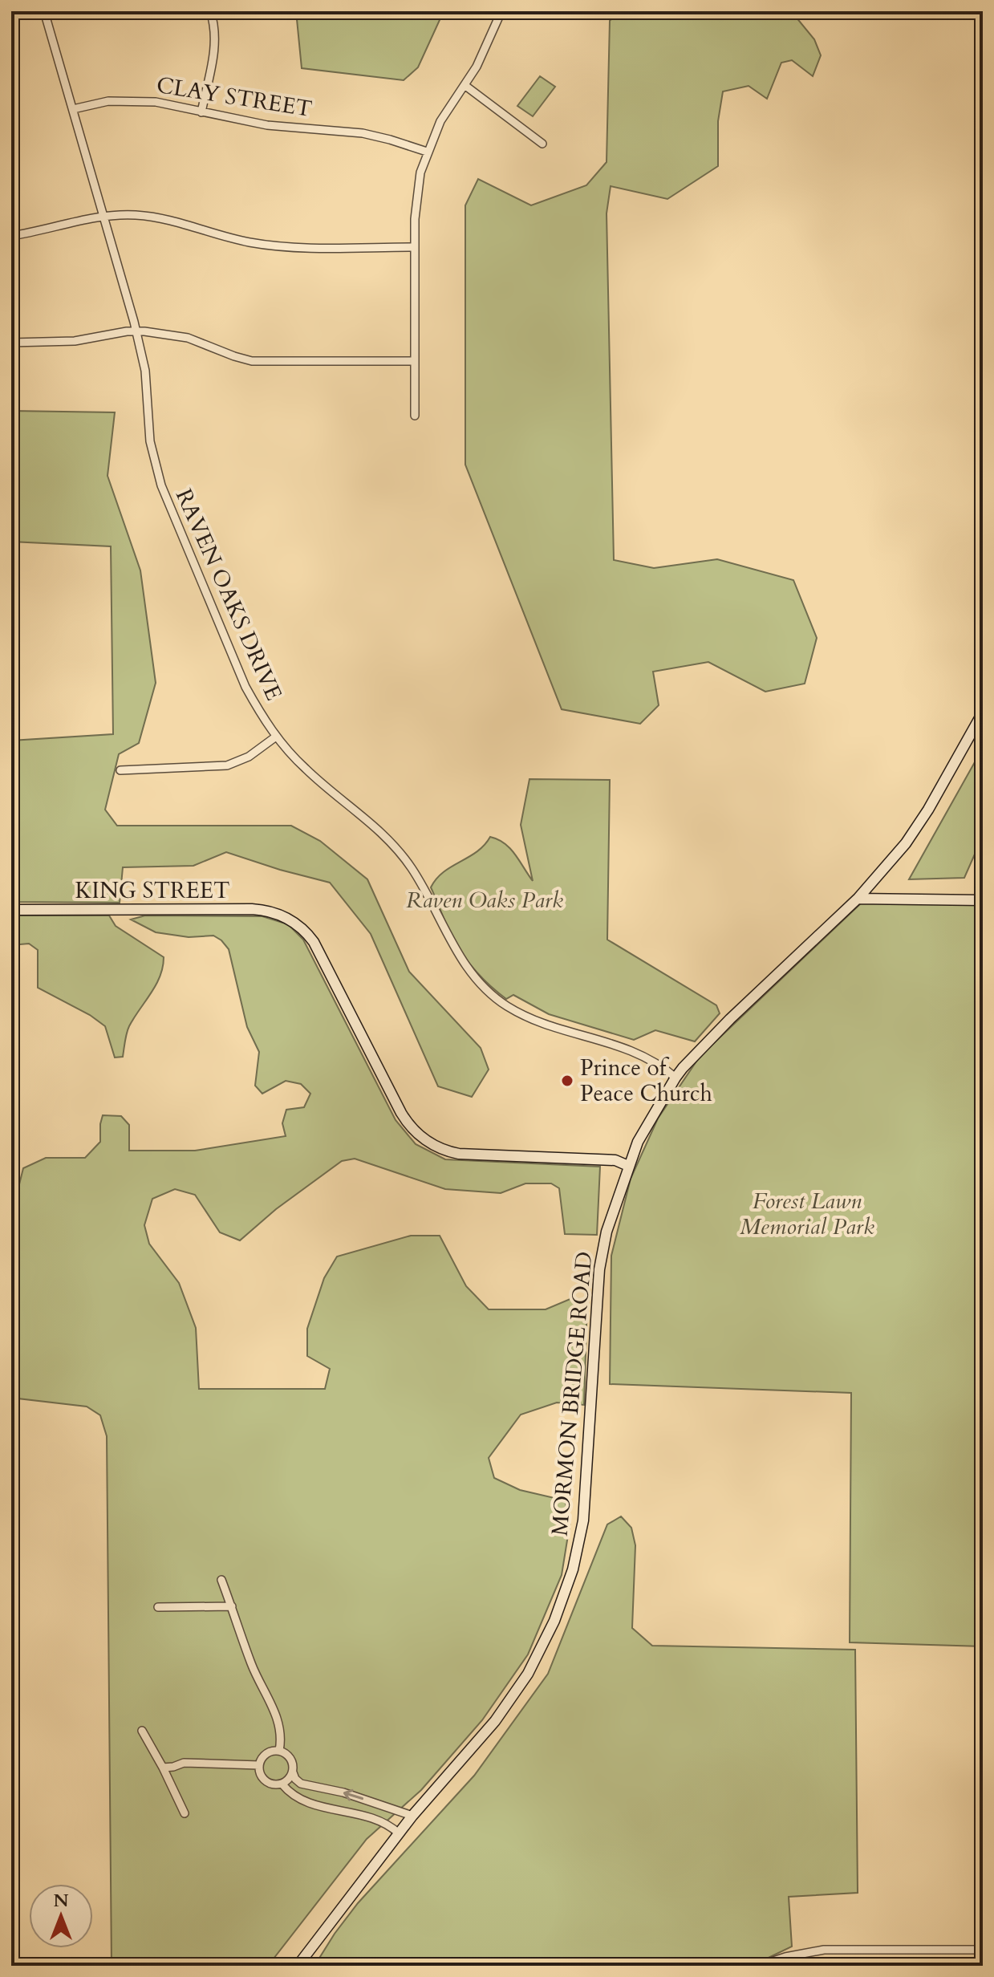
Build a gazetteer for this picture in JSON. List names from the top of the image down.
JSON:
{
  "streets": {
    "main road": ["KING STREET", "MORMON BRIDGE ROAD"],
    "street": ["CLAY STREET", "RAVEN OAKS DRIVE"]
  },
  "crossings": [
    ["CLAY STREET", "RAVEN OAKS DRIVE"],
    ["RAVEN OAKS DRIVE", "MORMON BRIDGE ROAD"],
    ["KING STREET", "MORMON BRIDGE ROAD"]
  ],
  "parks": ["Raven Oaks Park", "Forest Lawn Memorial Park"],
  "places": ["Prince of Peace Church"],
  "north": "top"
}
